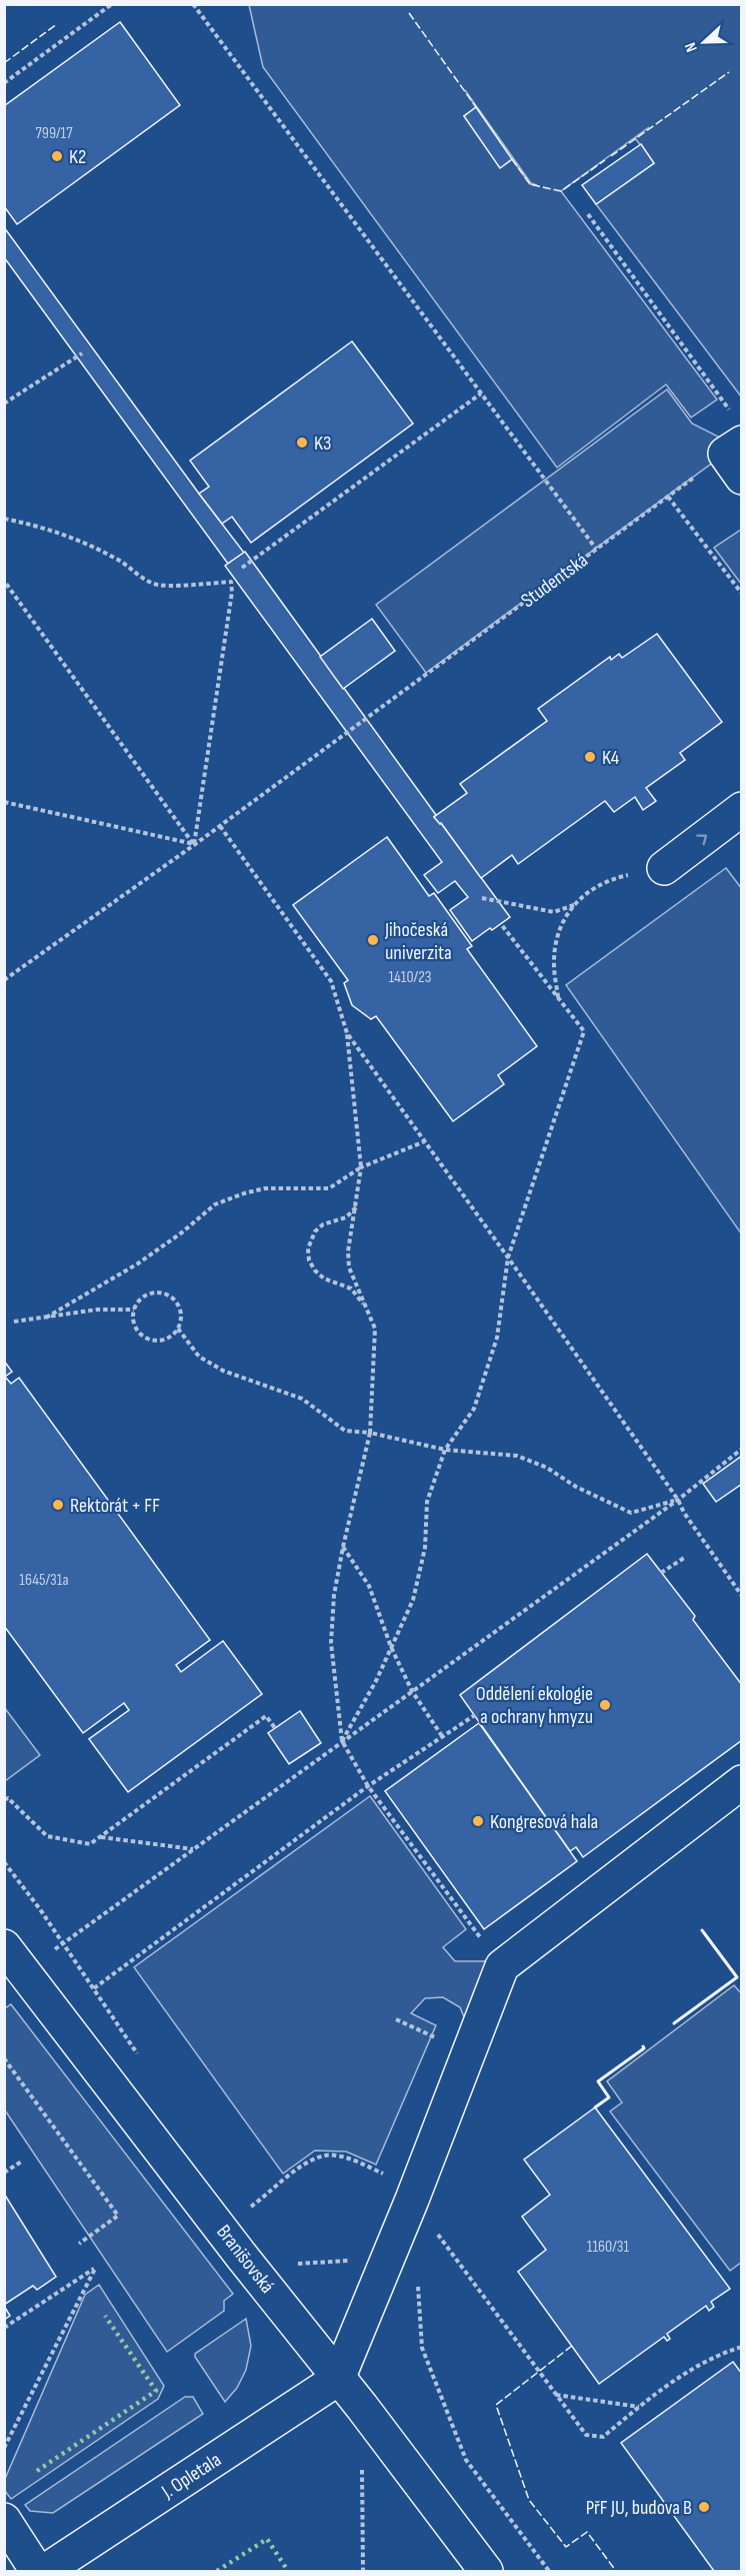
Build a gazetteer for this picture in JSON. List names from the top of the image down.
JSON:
{
  "streets": {
    "street": ["Branišovská", "J. Opletala"],
    "path": ["Studentská"]
  },
  "crossings": [
    ["Branišovská", "J. Opletala"]
  ],
  "places": [
    "K2",
    "K3",
    "K4",
    "Jihočeská univerzita",
    "Rektorát + FF",
    "Oddělení ekologie a ochrany hmyzu",
    "Kongresová hala",
    "PřF JU, budova B"
  ],
  "house_numbers": [
    "799/17",
    "1410/23",
    "1645/31a",
    "1160/31"
  ],
  "north": "left"
}
